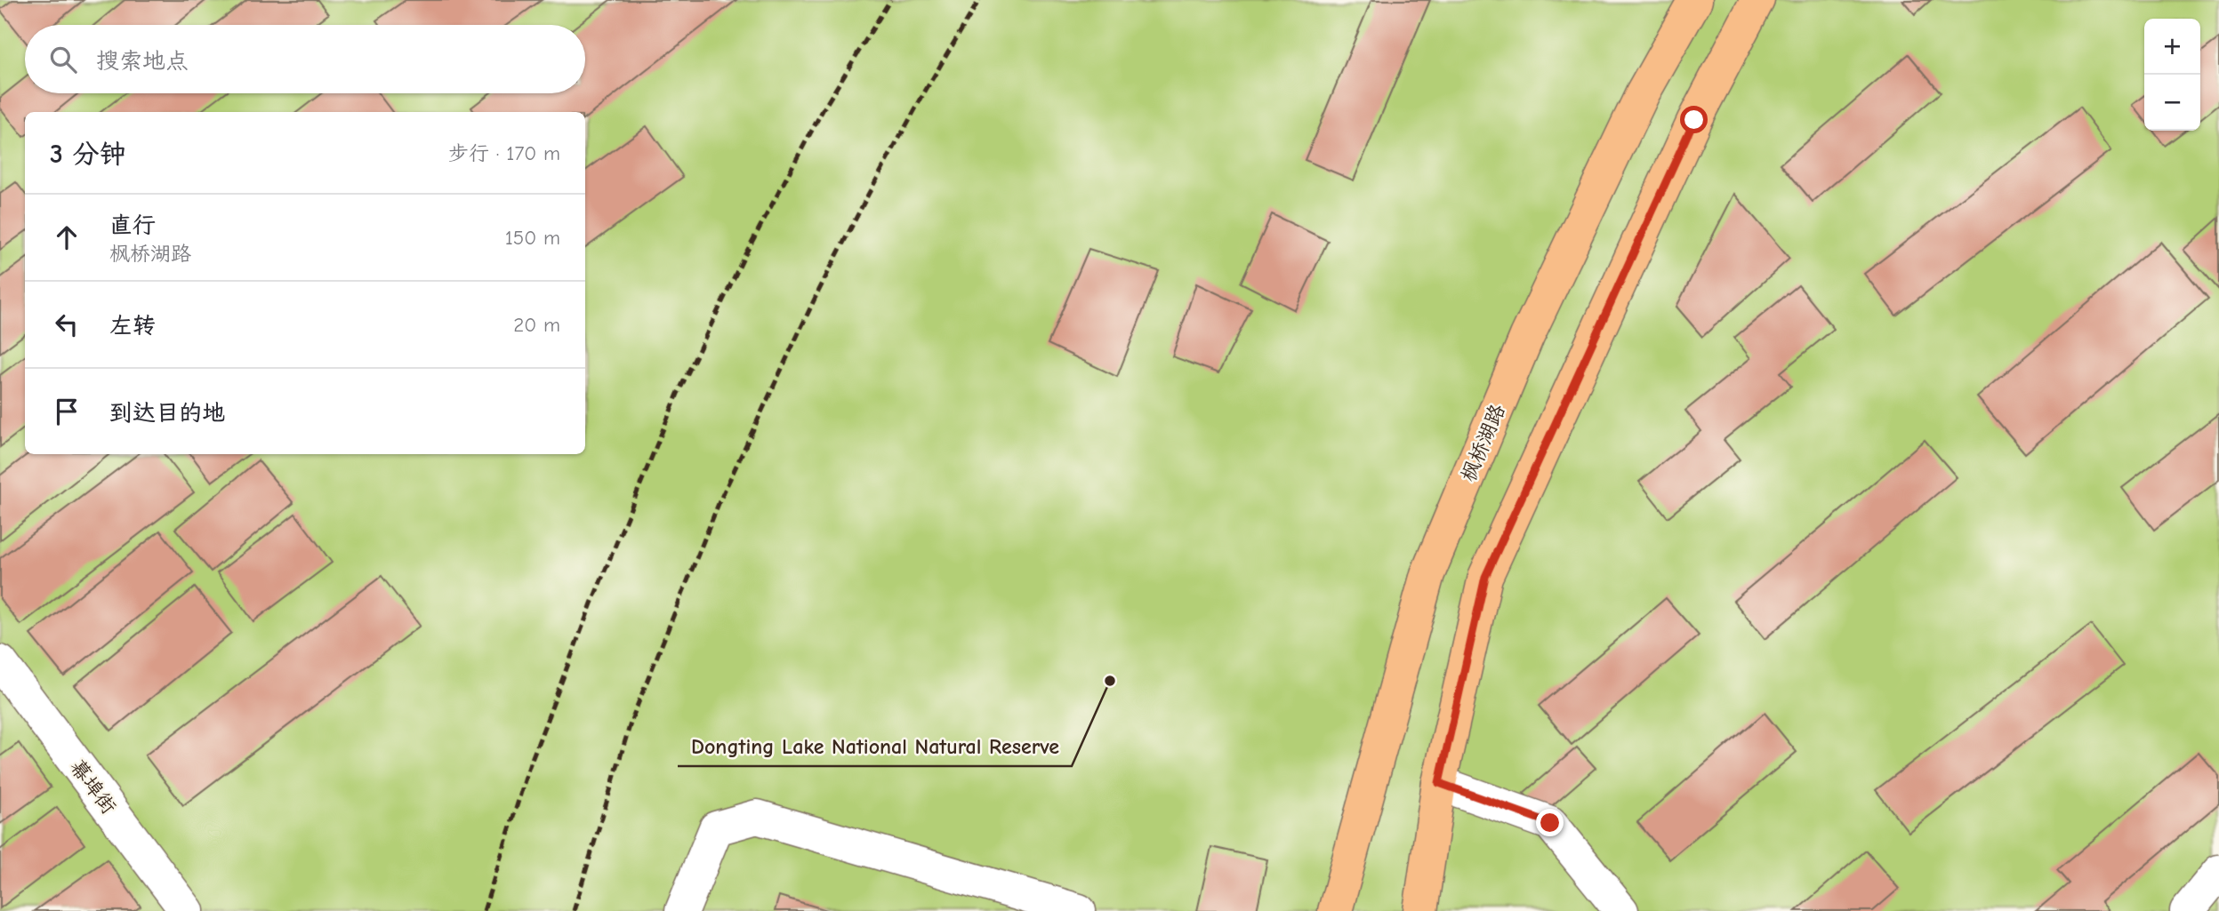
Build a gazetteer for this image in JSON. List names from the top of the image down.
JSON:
{
  "streets": {
    "main road": ["枫桥湖路"],
    "street": ["幕埠街"]
  },
  "places": ["Dongting Lake National Natural Reserve"],
  "page": {
    "map_buttons": ["+", "−"],
    "search": "搜索地点",
    "heading": ["3 分钟", "步行 · 170 m"],
    "list": [
      ["直行", "枫桥湖路", "150 m"],
      ["左转", "20 m"],
      "到达目的地"
    ]
  }
}
